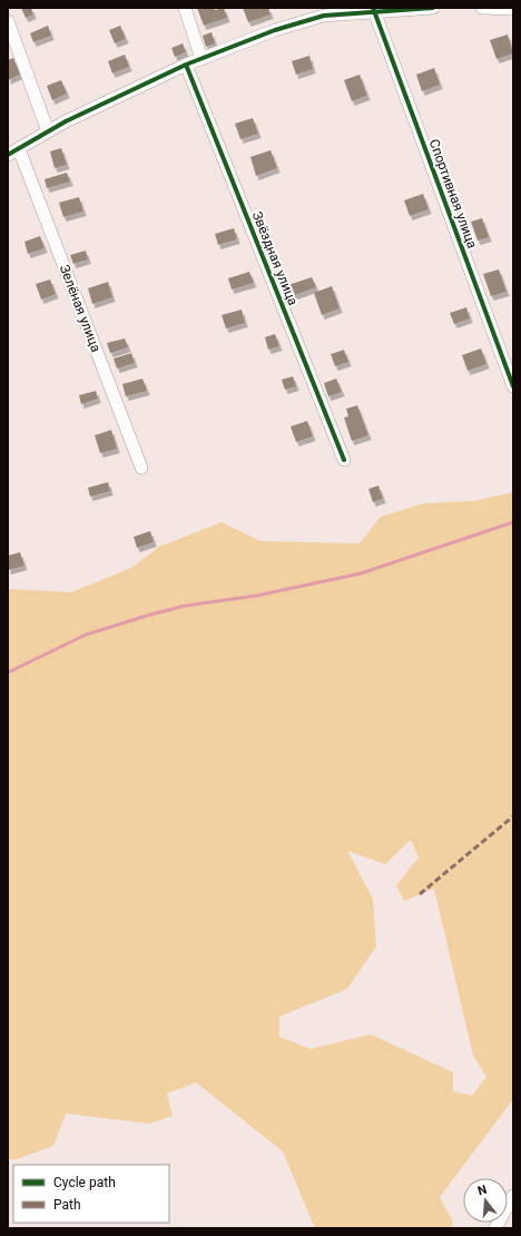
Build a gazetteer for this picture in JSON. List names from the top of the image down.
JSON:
{
  "streets": {
    "street": ["Спортивная улица", "Звёздная улица", "Зелёная улица"]
  },
  "legend": ["Cycle path", "Path"],
  "north": "top"
}
